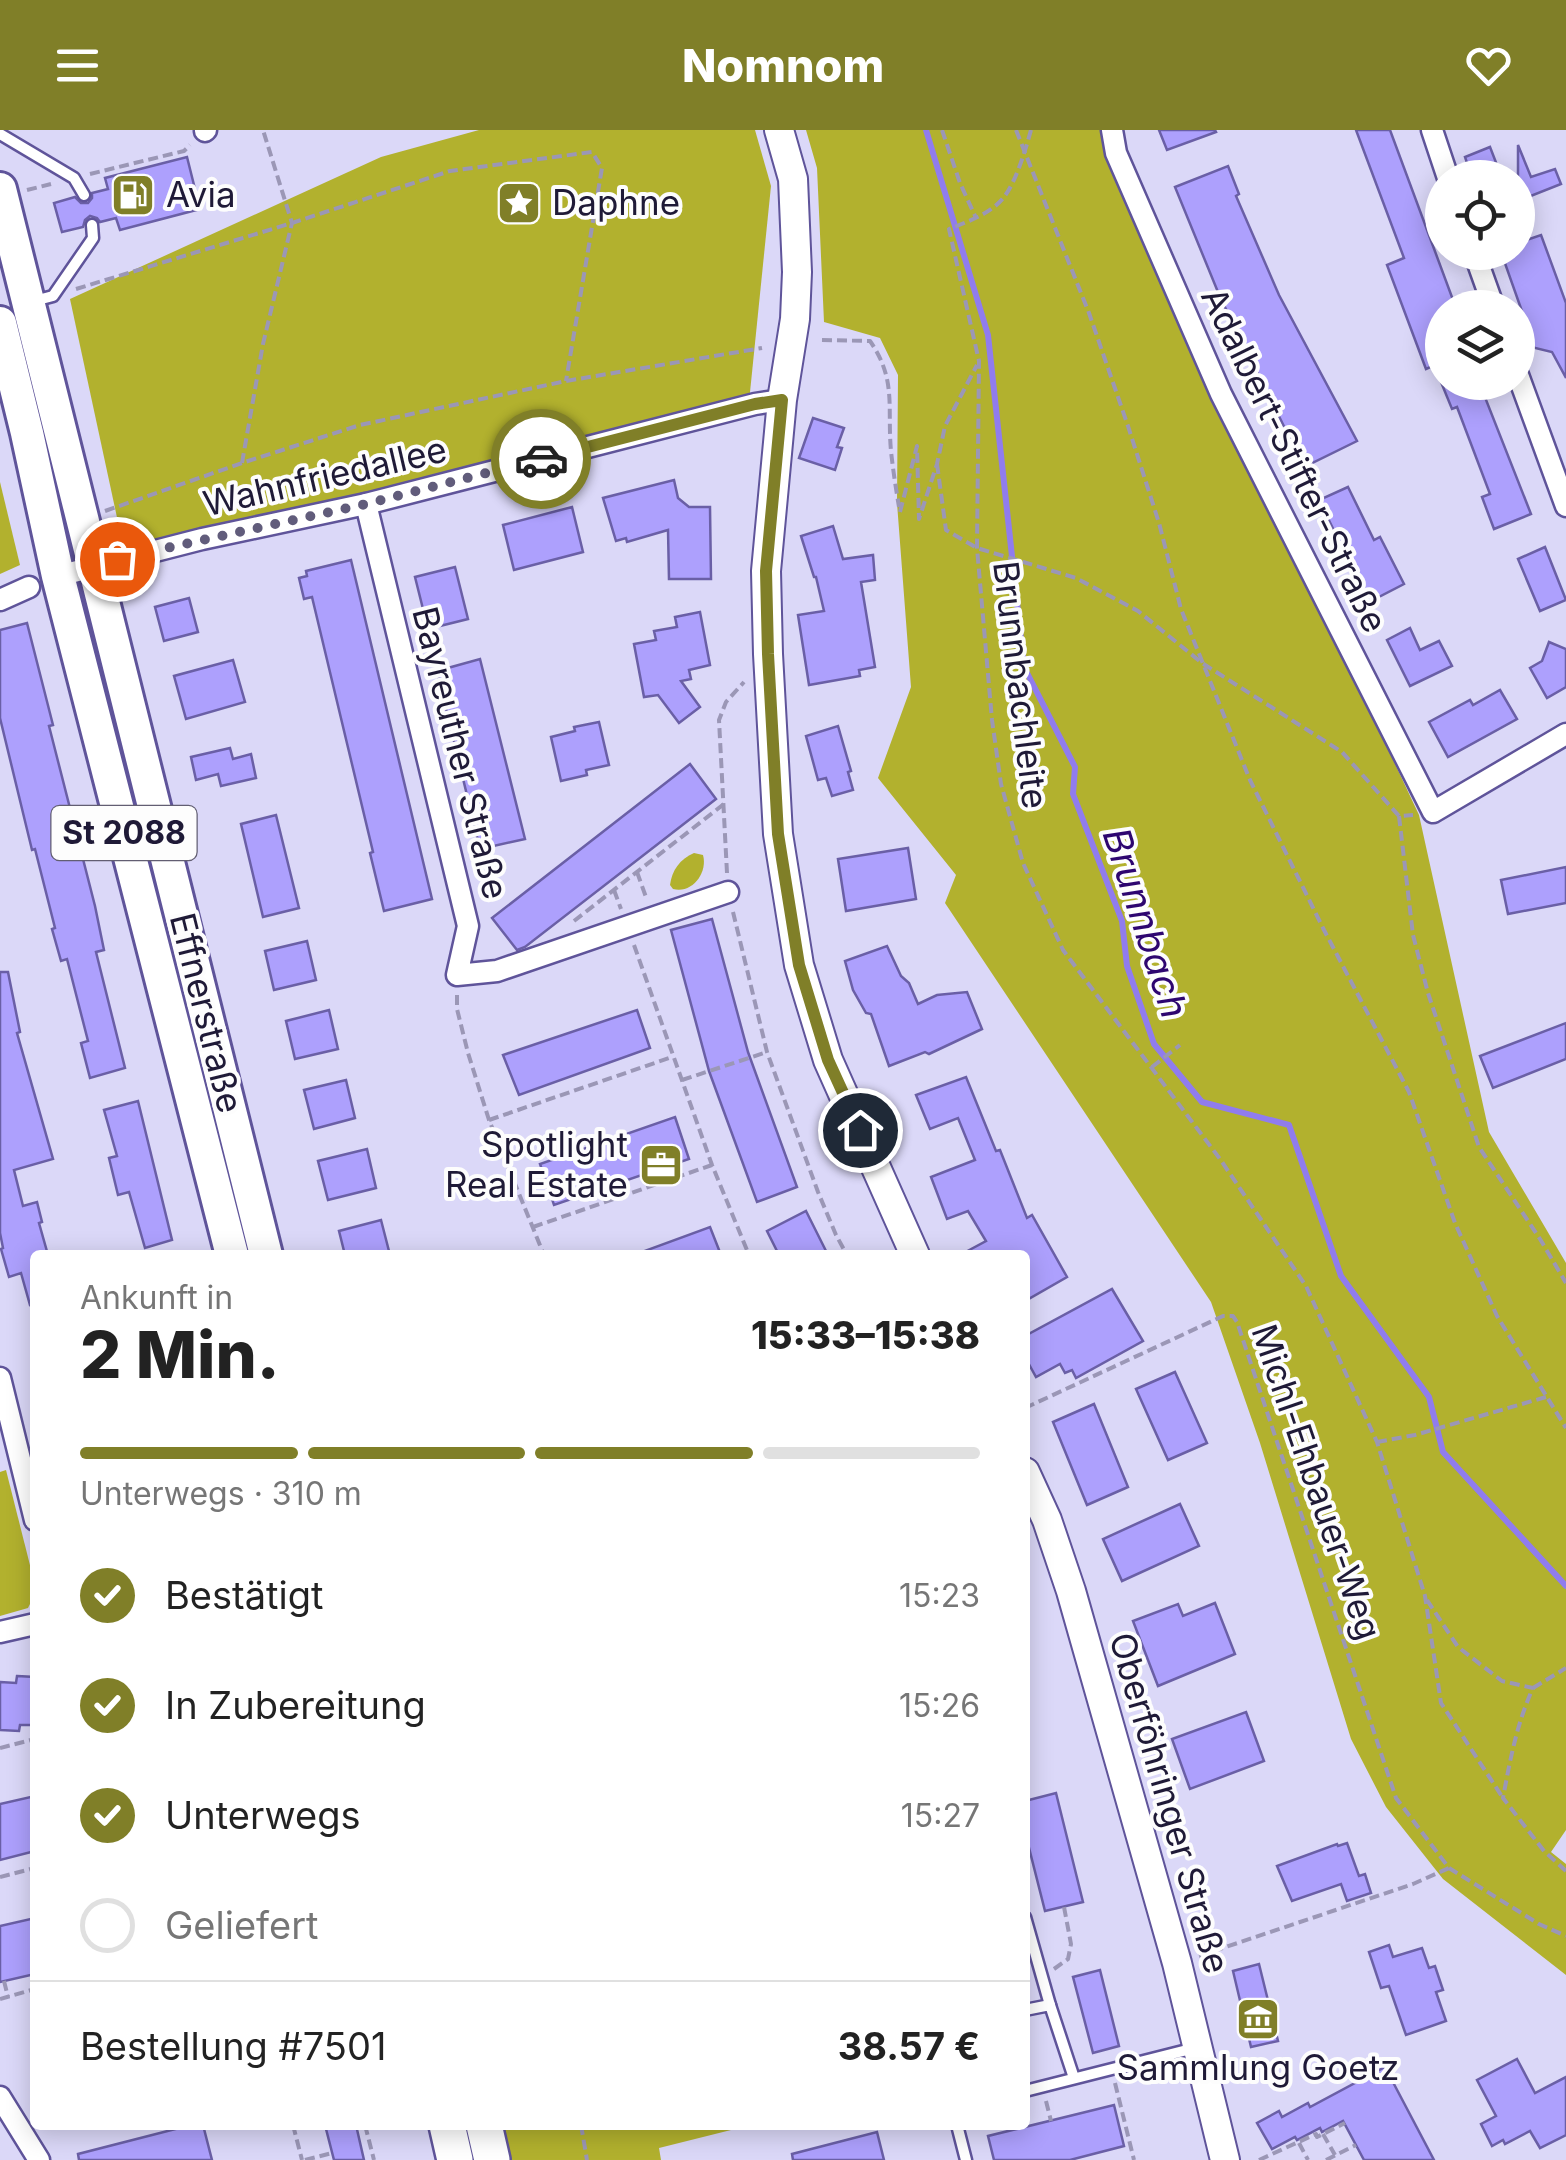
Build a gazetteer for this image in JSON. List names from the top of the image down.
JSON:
{
  "streets": {
    "main road": ["St 2088", "Effnerstraße", "Oberföhringer Straße"],
    "street": ["Adalbert-Stifter-Straße", "Wahnfriedallee", "Bayreuther Straße"],
    "path": ["Brunnbachleite", "Michl-Ehbauer-Weg"]
  },
  "crossings": [
    ["Wahnfriedallee", "Bayreuther Straße"],
    ["Wahnfriedallee", "Effnerstraße"]
  ],
  "water": ["Brunnbach"],
  "places": {
    "fuel station": ["Avia"],
    "place": ["Daphne"],
    "office": ["Spotlight Real Estate"],
    "museum": ["Sammlung Goetz"]
  },
  "page": {
    "header": "Nomnom",
    "heading": ["2 Min.", "Ankunft in", "15:33–15:38"],
    "panel": ["Bestellung #7501", "38.57 €"],
    "bar": "Unterwegs · 310 m",
    "list": [
      ["Bestätigt", "15:23"],
      ["In Zubereitung", "15:26"],
      ["Unterwegs", "15:27"],
      "Geliefert"
    ]
  }
}
